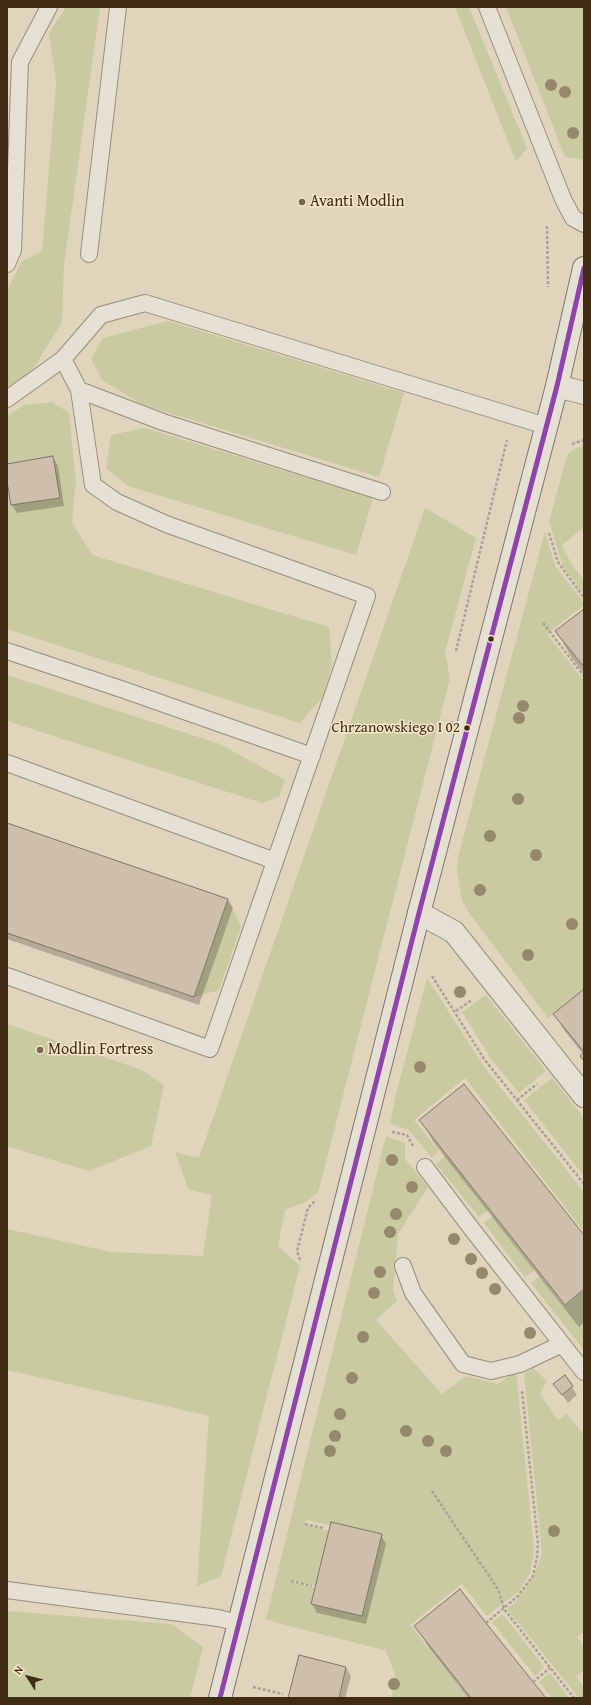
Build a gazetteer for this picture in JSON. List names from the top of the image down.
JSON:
{
  "places": ["Avanti Modlin", "Chrzanowskiego I 02", "Modlin Fortress"],
  "north": "top left"
}
